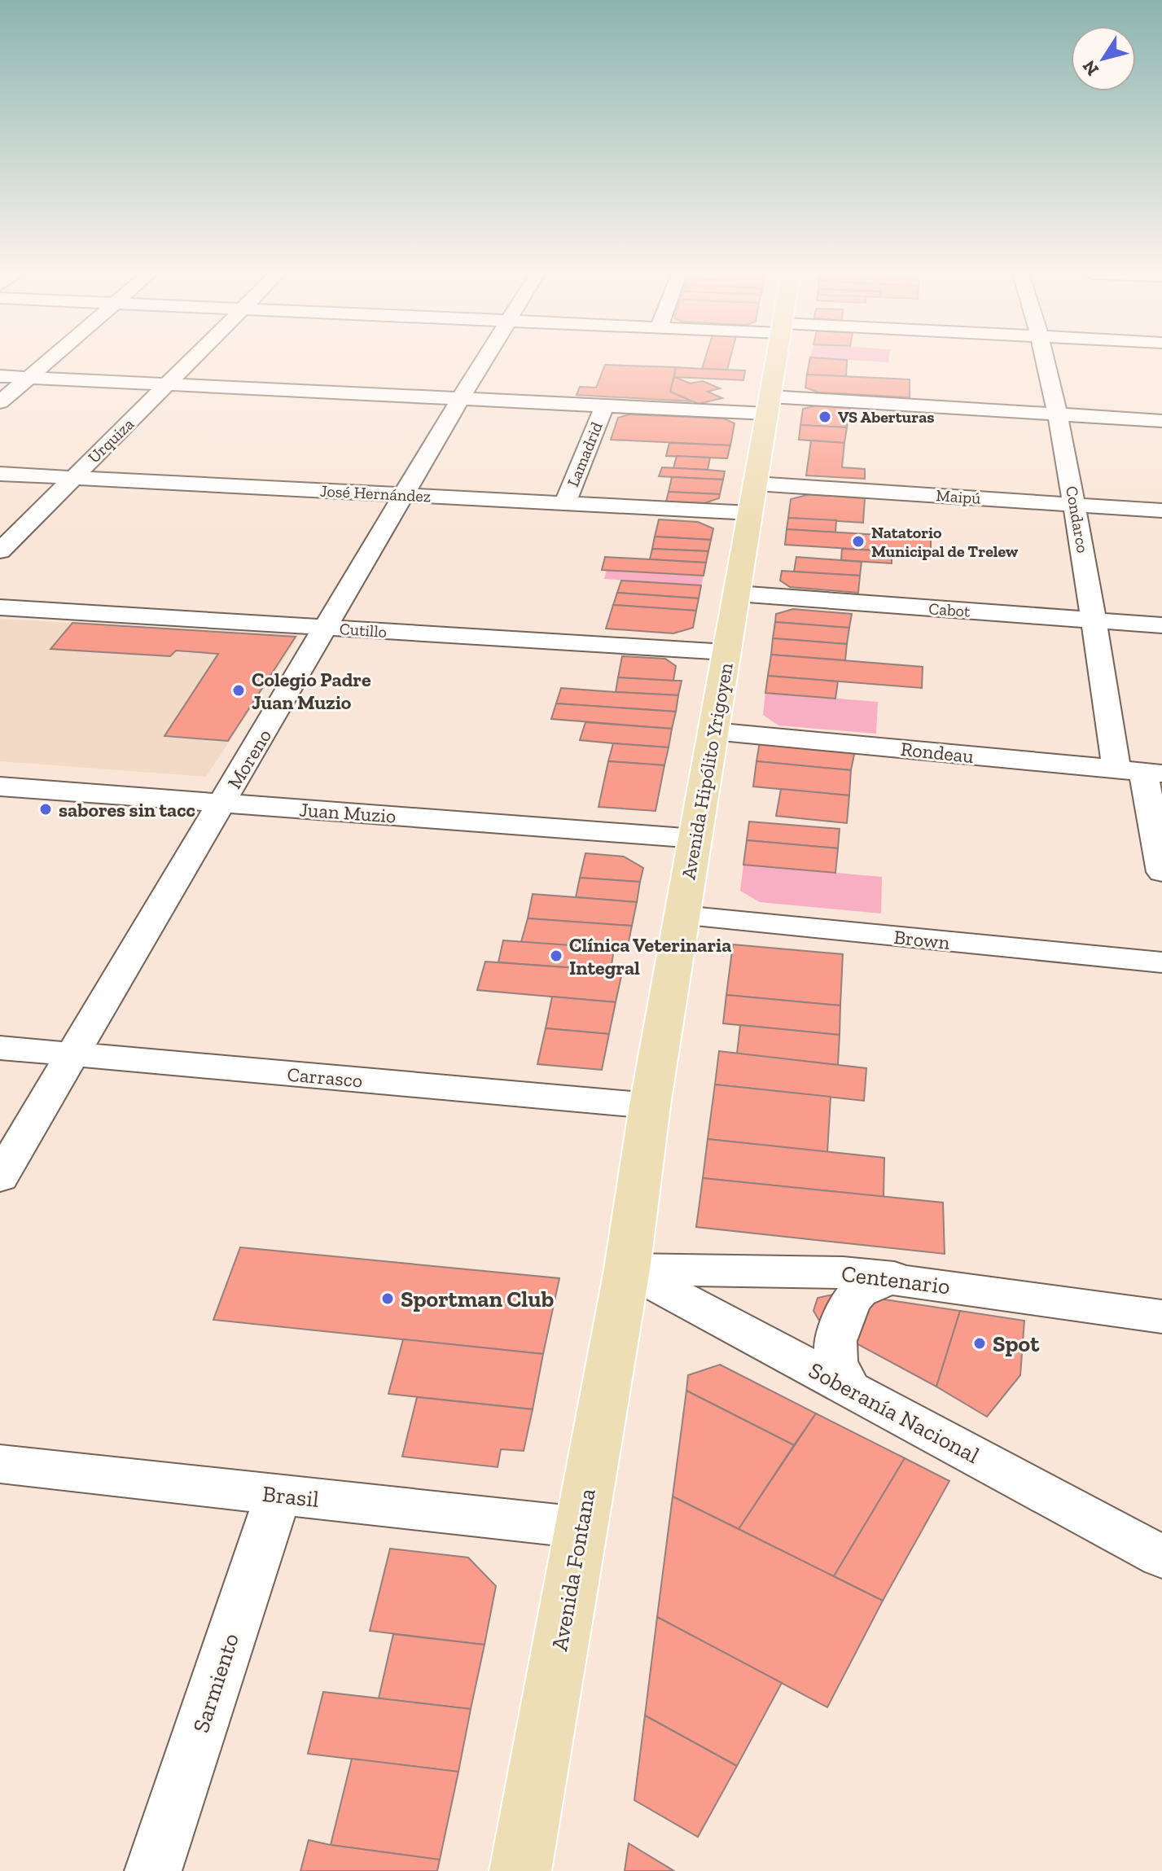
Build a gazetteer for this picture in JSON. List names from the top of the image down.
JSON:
{
  "streets": {
    "main road": ["Avenida Hipólito Yrigoyen", "Avenida Fontana"],
    "street": [
      "Urquiza",
      "Lamadrid",
      "José Hernández",
      "Maipú",
      "Condarco",
      "Cabot",
      "Cutillo",
      "Rondeau",
      "Moreno",
      "Juan Muzio",
      "Brown",
      "Carrasco",
      "Centenario",
      "Soberanía Nacional",
      "Brasil",
      "Sarmiento"
    ]
  },
  "crossings": [
    ["Urquiza", "José Hernández"],
    ["Lamadrid", "José Hernández"],
    ["José Hernández", "Moreno"],
    ["José Hernández", "Avenida Hipólito Yrigoyen"],
    ["Maipú", "Condarco"],
    ["Maipú", "Avenida Hipólito Yrigoyen"],
    ["Condarco", "Cabot"],
    ["Condarco", "Rondeau"],
    ["Cabot", "Avenida Hipólito Yrigoyen"],
    ["Cutillo", "Moreno"],
    ["Cutillo", "Avenida Hipólito Yrigoyen"],
    ["Rondeau", "Avenida Hipólito Yrigoyen"],
    ["Moreno", "Juan Muzio"],
    ["Moreno", "Carrasco"],
    ["Avenida Hipólito Yrigoyen", "Juan Muzio"],
    ["Avenida Hipólito Yrigoyen", "Brown"],
    ["Avenida Hipólito Yrigoyen", "Carrasco"],
    ["Avenida Hipólito Yrigoyen", "Centenario"],
    ["Avenida Hipólito Yrigoyen", "Soberanía Nacional"],
    ["Avenida Hipólito Yrigoyen", "Avenida Fontana"],
    ["Centenario", "Soberanía Nacional"],
    ["Centenario", "Avenida Fontana"],
    ["Soberanía Nacional", "Avenida Fontana"],
    ["Brasil", "Avenida Fontana"],
    ["Brasil", "Sarmiento"]
  ],
  "places": [
    "VS Aberturas",
    "Natatorio Municipal de Trelew",
    "Colegio Padre Juan Muzio",
    "sabores sin tacc",
    "Clínica Veterinaria Integral",
    "Sportman Club",
    "Spot"
  ],
  "north": "bottom left"
}
